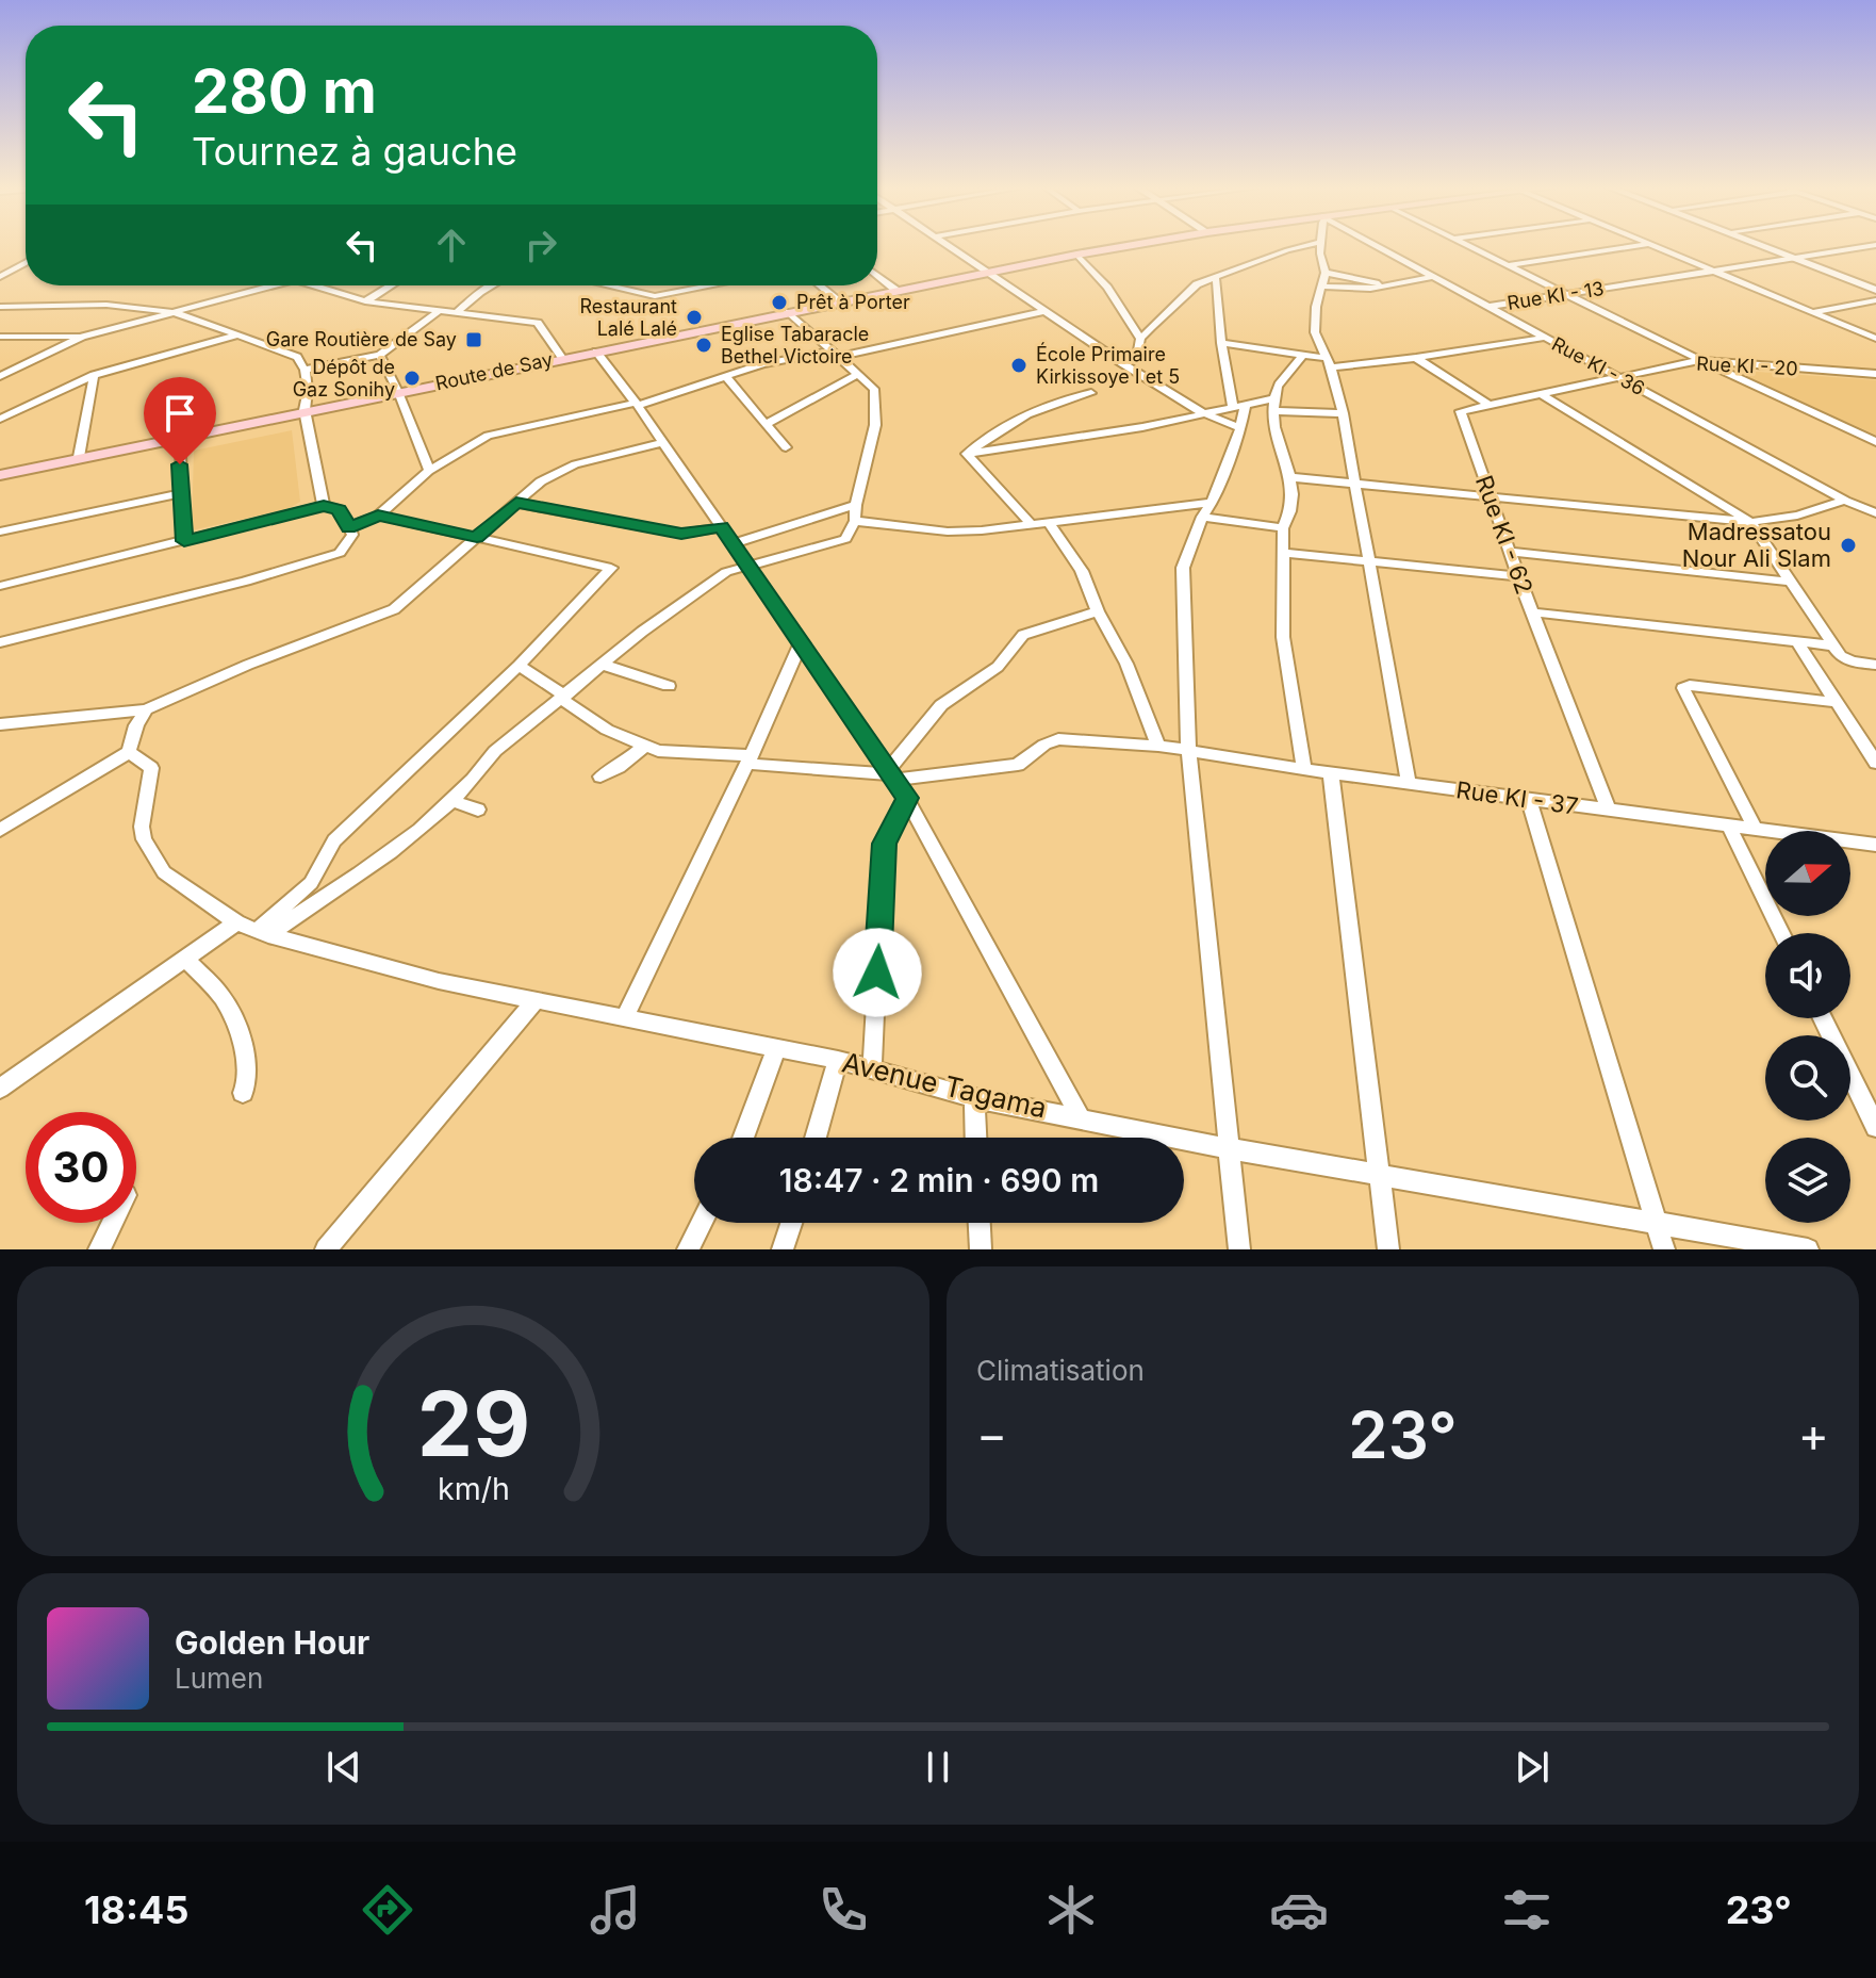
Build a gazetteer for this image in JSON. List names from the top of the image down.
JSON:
{
  "streets": {
    "main road": ["Route de Say"],
    "street": [
      "Rue KI - 13",
      "Rue KI - 36",
      "Rue KI - 20",
      "Rue KI - 62",
      "Rue KI - 37",
      "Avenue Tagama"
    ]
  },
  "crossings": [
    ["Rue KI - 13", "Rue KI - 36"],
    ["Rue KI - 36", "Rue KI - 20"],
    ["Rue KI - 36", "Rue KI - 62"],
    ["Rue KI - 20", "Rue KI - 62"],
    ["Rue KI - 62", "Rue KI - 37"]
  ],
  "places": {
    "other": [
      "Prêt à Porter",
      "Restaurant Lalé Lalé",
      "Eglise Tabaracle Bethel Victoire",
      "École Primaire Kirkissoye I et 5",
      "Dépôt de Gaz Sonihy",
      "Madressatou Nour Ali Slam"
    ],
    "transit": ["Gare Routière de Say"]
  },
  "north": "right",
  "page": {
    "turn": ["280 m", "Tournez à gauche"],
    "limit": "30",
    "trip": "18:47 · 2 min · 690 m",
    "tile": "Climatisation",
    "heat": ["−", "23°", "+"],
    "song": ["Golden Hour", "Lumen"],
    "tabs": ["18:45", "23°"],
    "gauge": ["29", "km/h"]
  }
}
